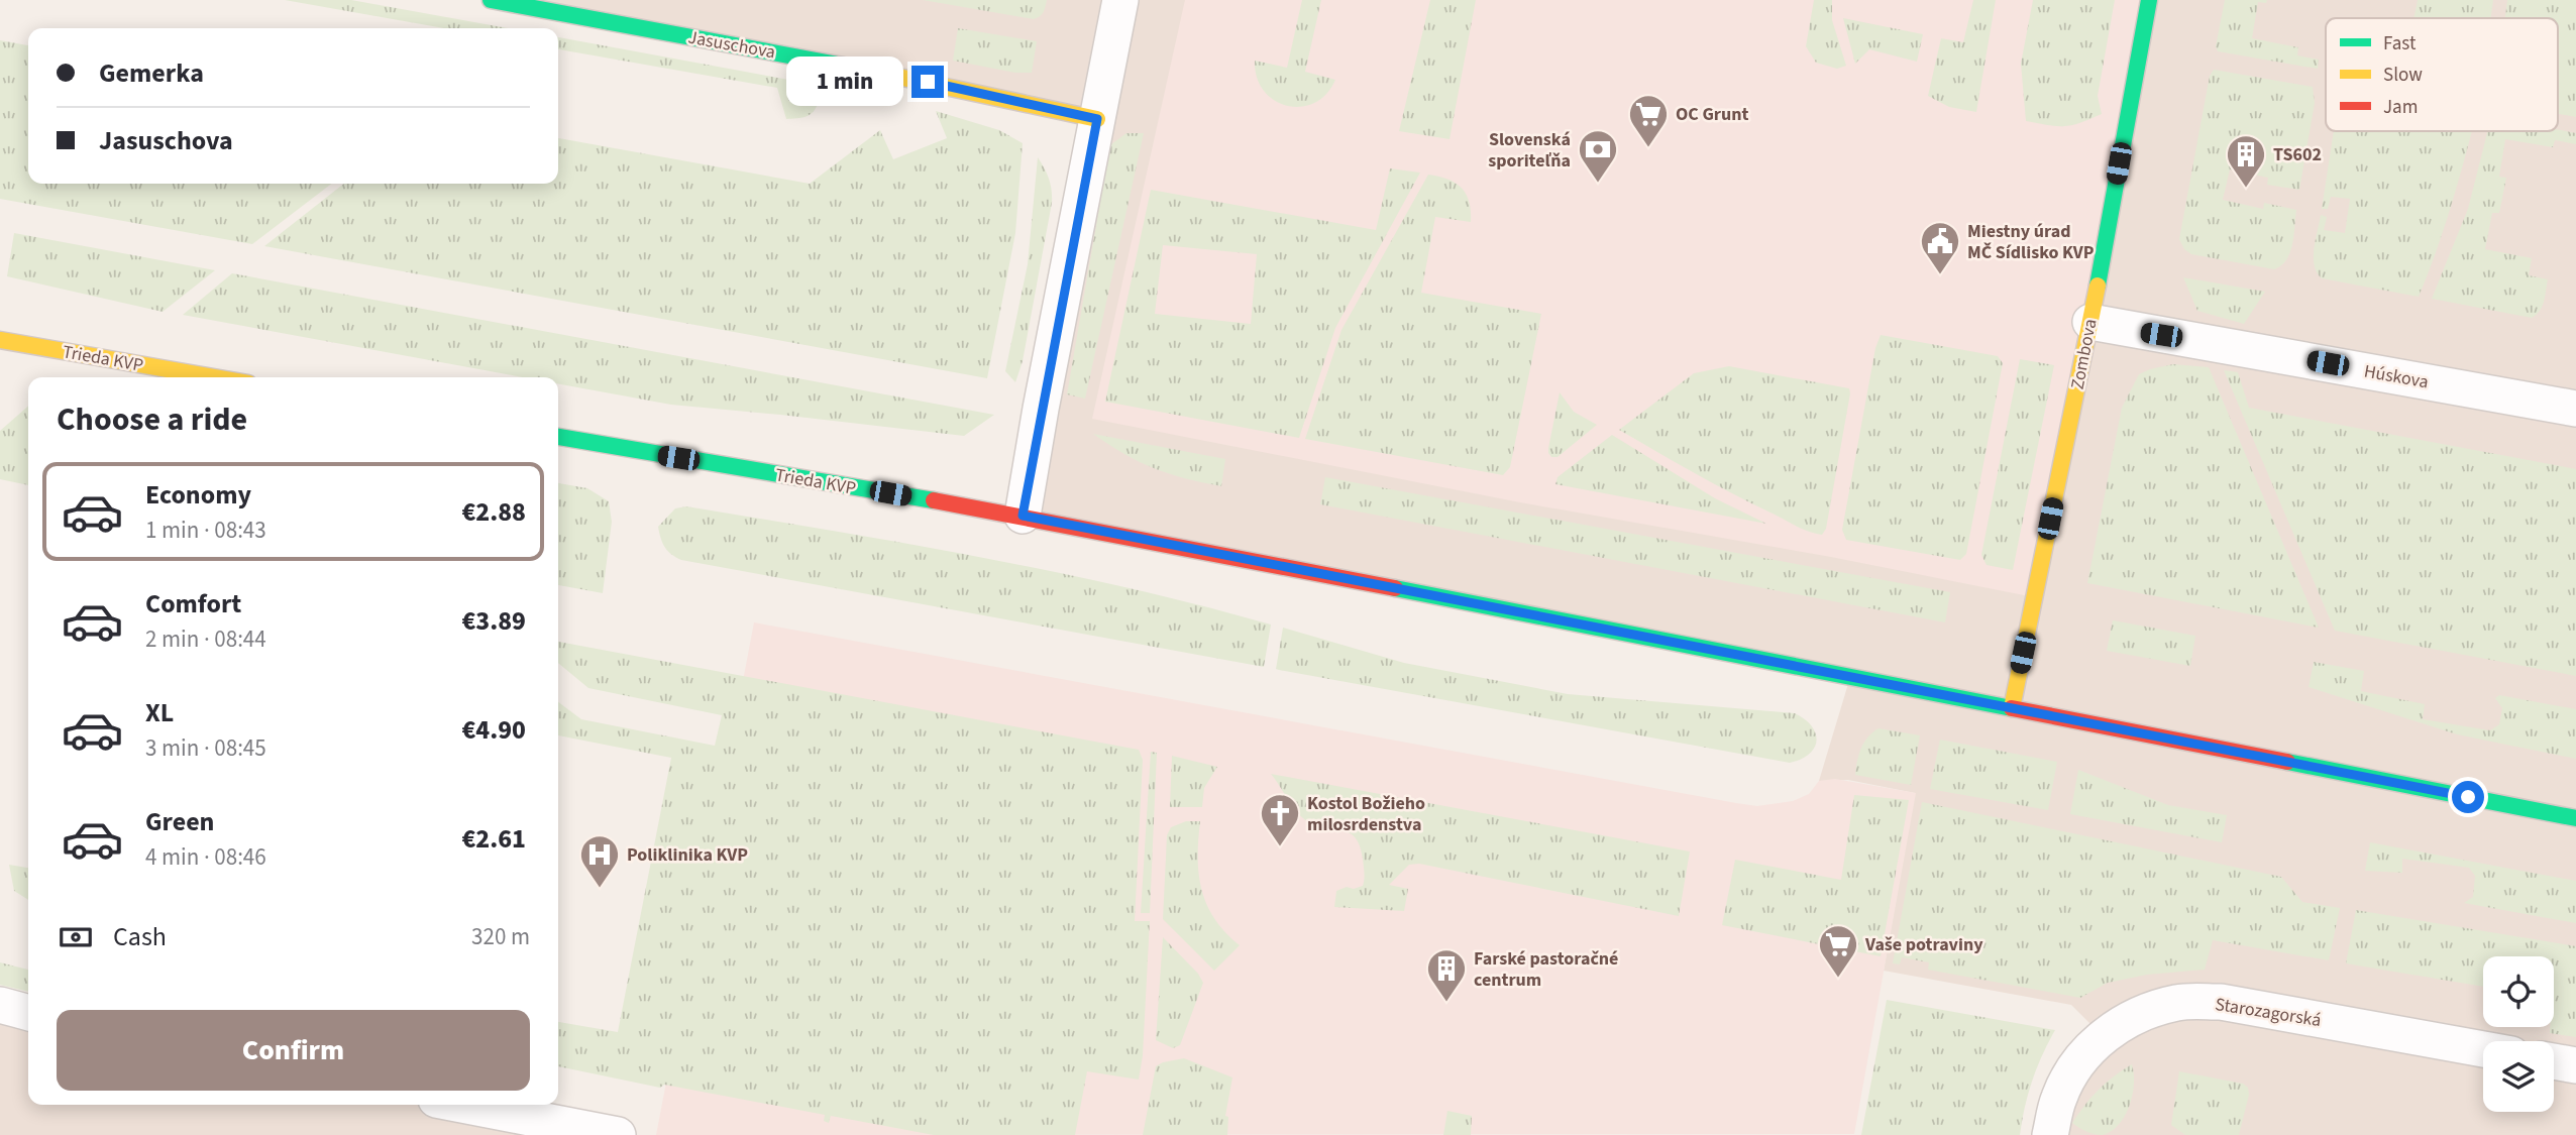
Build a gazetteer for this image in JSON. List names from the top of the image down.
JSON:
{
  "streets": {
    "street": [
      "Jasuschova",
      "Zombova",
      "Trieda KVP",
      "Húskova",
      "Starozagorská"
    ]
  },
  "crossings": [
    ["Zombova", "Trieda KVP"],
    ["Zombova", "Húskova"]
  ],
  "places": {
    "supermarket": ["OC Grunt", "Vaše potraviny"],
    "bank": ["Slovenská sporiteľňa"],
    "building": ["TS602", "Farské pastoračné centrum"],
    "public building": ["Miestny úrad MČ Sídlisko KVP"],
    "church": ["Kostol Božieho milosrdenstva"],
    "hospital": ["Poliklinika KVP"]
  },
  "legend": ["Fast", "Slow", "Jam"],
  "page": {
    "banner": ["Gemerka", "Jasuschova"],
    "bubble": "1 min",
    "heading": "Choose a ride",
    "list": [
      {
        "name": "Economy",
        "note": "1 min · 08:43",
        "value": "€2.88"
      },
      {
        "name": "Comfort",
        "note": "2 min · 08:44",
        "value": "€3.89"
      },
      {
        "name": "XL",
        "note": "3 min · 08:45",
        "value": "€4.90"
      },
      {
        "name": "Green",
        "note": "4 min · 08:46",
        "value": "€2.61"
      }
    ],
    "pay": ["Cash", "320 m"],
    "buttons": "Confirm"
  }
}
